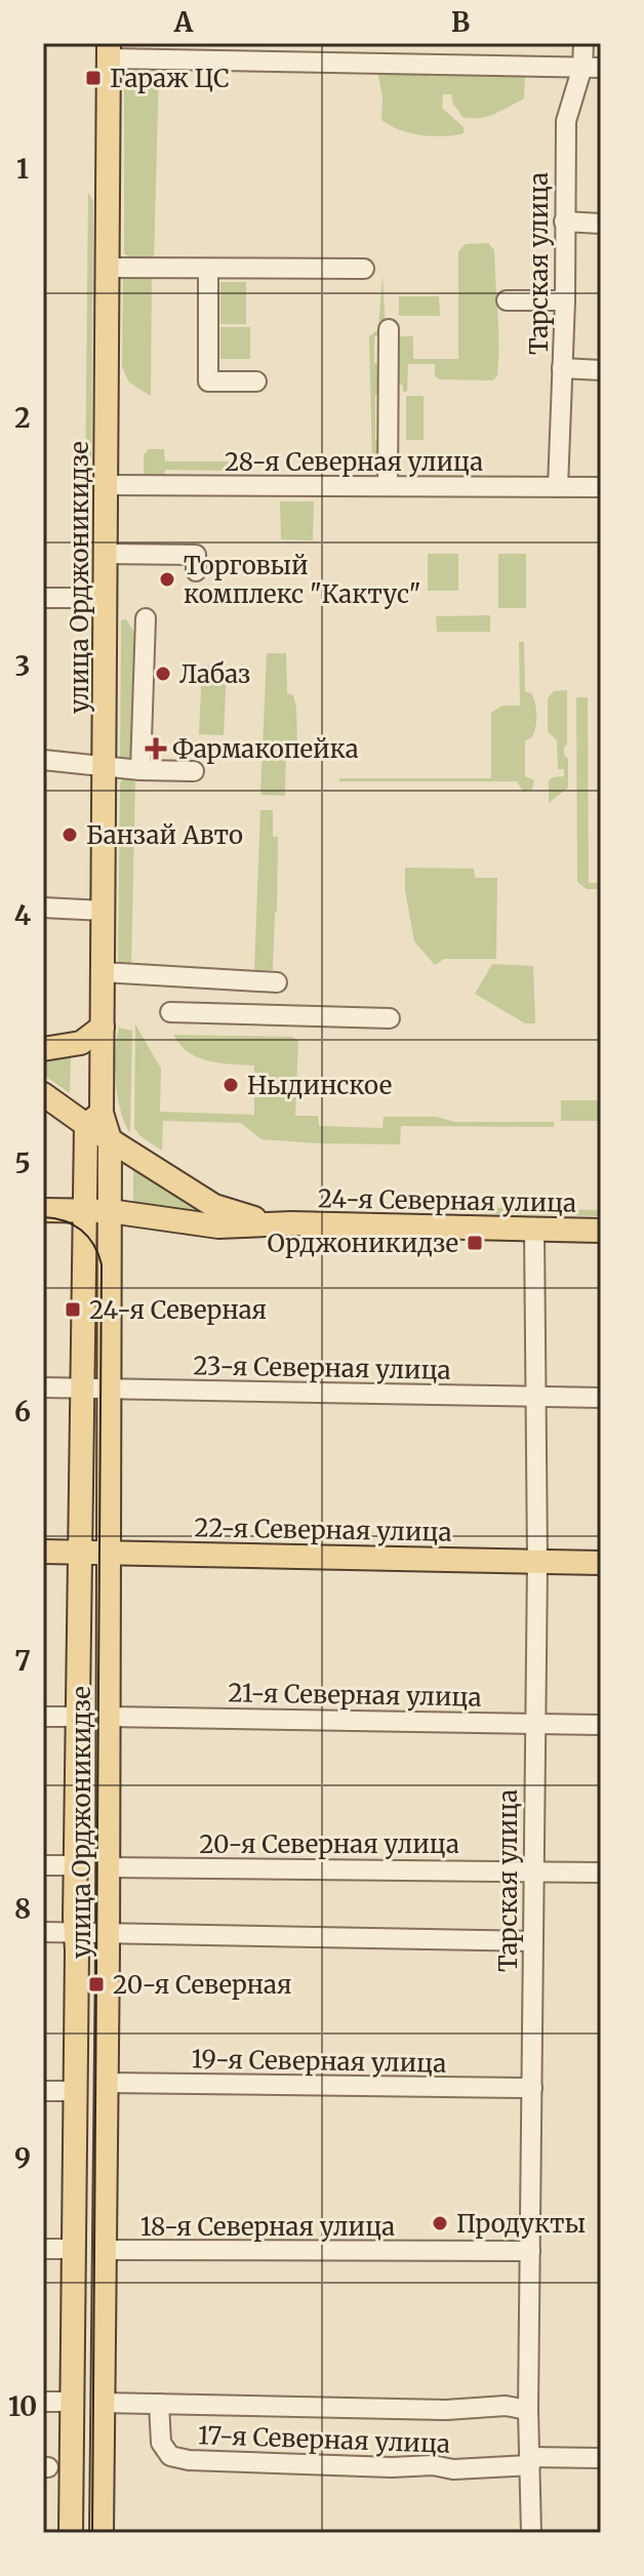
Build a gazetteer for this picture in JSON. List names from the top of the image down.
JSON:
{
  "streets": {
    "main road": ["улица Орджоникидзе", "24-я Северная улица", "22-я Северная улица"],
    "street": [
      "Тарская улица",
      "28-я Северная улица",
      "23-я Северная улица",
      "21-я Северная улица",
      "20-я Северная улица",
      "19-я Северная улица",
      "18-я Северная улица",
      "17-я Северная улица"
    ]
  },
  "crossings": [
    ["Тарская улица", "28-я Северная улица"],
    ["Тарская улица", "24-я Северная улица"],
    ["Тарская улица", "23-я Северная улица"],
    ["Тарская улица", "22-я Северная улица"],
    ["Тарская улица", "21-я Северная улица"],
    ["Тарская улица", "20-я Северная улица"],
    ["Тарская улица", "19-я Северная улица"],
    ["Тарская улица", "18-я Северная улица"],
    ["Тарская улица", "17-я Северная улица"],
    ["28-я Северная улица", "улица Орджоникидзе"],
    ["улица Орджоникидзе", "24-я Северная улица"],
    ["улица Орджоникидзе", "23-я Северная улица"],
    ["улица Орджоникидзе", "22-я Северная улица"],
    ["улица Орджоникидзе", "21-я Северная улица"],
    ["улица Орджоникидзе", "20-я Северная улица"],
    ["улица Орджоникидзе", "19-я Северная улица"],
    ["улица Орджоникидзе", "18-я Северная улица"],
    ["улица Орджоникидзе", "17-я Северная улица"]
  ],
  "places": {
    "transit": [
      "Гараж ЦС",
      "Орджоникидзе",
      "24-я Северная",
      "20-я Северная"
    ],
    "other": [
      "Торговый комплекс \"Кактус\"",
      "Лабаз",
      "Банзай Авто",
      "Ныдинское",
      "Продукты"
    ],
    "health": ["Фармакопейка"]
  },
  "grid": {
    "columns": ["A", "B"],
    "rows": [
      "1",
      "2",
      "3",
      "4",
      "5",
      "6",
      "7",
      "8",
      "9",
      "10"
    ]
  }
}
